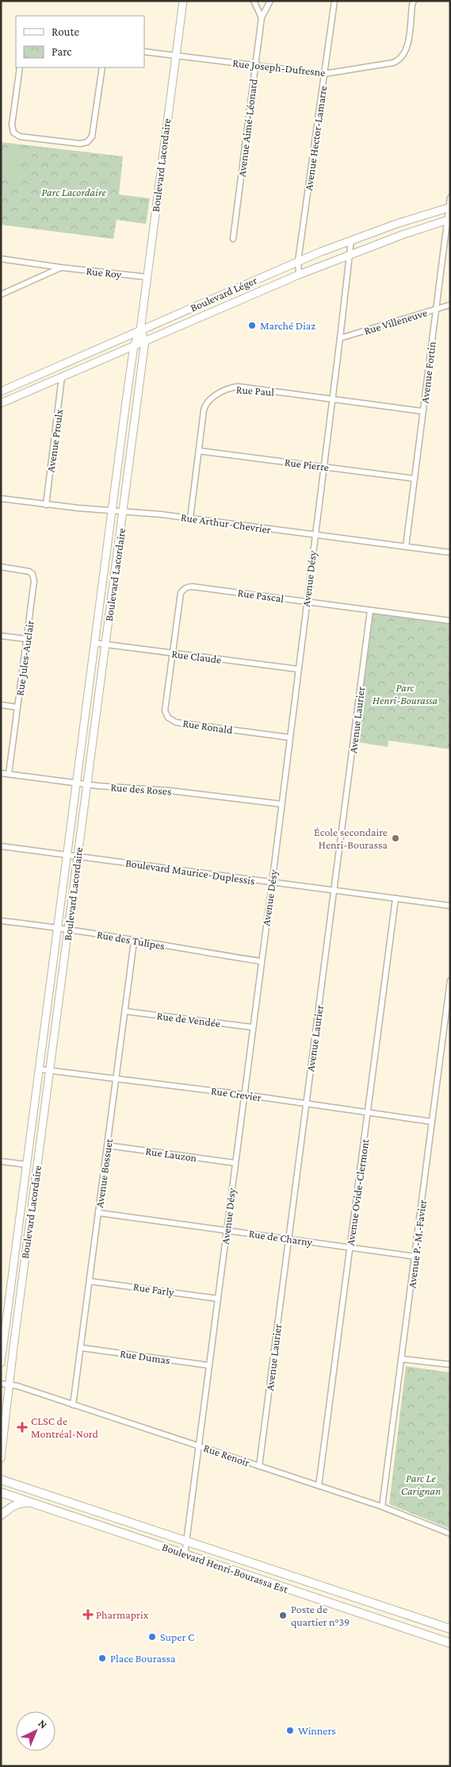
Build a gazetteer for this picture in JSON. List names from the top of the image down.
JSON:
{
  "streets": {
    "main road": ["Boulevard Lacordaire", "Boulevard Léger", "Boulevard Henri-Bourassa Est"],
    "street": [
      "Rue Joseph-Dufresne",
      "Avenue Aimé-Léonard",
      "Avenue Hector-Lamarre",
      "Rue Roy",
      "Rue Villeneuve",
      "Avenue Fortin",
      "Rue Paul",
      "Avenue Proulx",
      "Rue Pierre",
      "Rue Arthur-Chevrier",
      "Avenue Désy",
      "Rue Pascal",
      "Rue Claude",
      "Rue Jules-Auclair",
      "Avenue Laurier",
      "Rue Ronald",
      "Rue des Roses",
      "Boulevard Maurice-Duplessis",
      "Rue des Tulipes",
      "Rue de Vendée",
      "Rue Crevier",
      "Rue Lauzon",
      "Avenue Bossuet",
      "Avenue Ovide-Clermont",
      "Rue de Charny",
      "Avenue P.-M.-Favier",
      "Rue Farly",
      "Rue Dumas",
      "Rue Renoir"
    ]
  },
  "crossings": [
    ["Rue Joseph-Dufresne", "Avenue Aimé-Léonard"],
    ["Rue Joseph-Dufresne", "Avenue Hector-Lamarre"],
    ["Rue Joseph-Dufresne", "Boulevard Lacordaire"],
    ["Avenue Hector-Lamarre", "Boulevard Léger"],
    ["Boulevard Lacordaire", "Rue Roy"],
    ["Boulevard Lacordaire", "Boulevard Léger"],
    ["Boulevard Lacordaire", "Rue Arthur-Chevrier"],
    ["Boulevard Lacordaire", "Rue Claude"],
    ["Boulevard Lacordaire", "Rue des Roses"],
    ["Boulevard Lacordaire", "Boulevard Maurice-Duplessis"],
    ["Boulevard Lacordaire", "Rue des Tulipes"],
    ["Boulevard Lacordaire", "Rue Crevier"],
    ["Boulevard Lacordaire", "Rue Renoir"],
    ["Boulevard Léger", "Avenue Fortin"],
    ["Boulevard Léger", "Avenue Proulx"],
    ["Boulevard Léger", "Avenue Désy"],
    ["Rue Villeneuve", "Avenue Fortin"],
    ["Rue Villeneuve", "Avenue Désy"],
    ["Avenue Fortin", "Rue Paul"],
    ["Avenue Fortin", "Rue Pierre"],
    ["Avenue Fortin", "Rue Arthur-Chevrier"],
    ["Rue Paul", "Rue Pierre"],
    ["Rue Paul", "Rue Arthur-Chevrier"],
    ["Rue Paul", "Avenue Désy"],
    ["Avenue Proulx", "Rue Arthur-Chevrier"],
    ["Rue Pierre", "Avenue Désy"],
    ["Rue Arthur-Chevrier", "Avenue Désy"],
    ["Avenue Désy", "Rue Pascal"],
    ["Avenue Désy", "Rue Claude"],
    ["Avenue Désy", "Rue Ronald"],
    ["Avenue Désy", "Rue des Roses"],
    ["Avenue Désy", "Boulevard Maurice-Duplessis"],
    ["Avenue Désy", "Rue des Tulipes"],
    ["Avenue Désy", "Rue de Vendée"],
    ["Avenue Désy", "Rue Crevier"],
    ["Avenue Désy", "Rue Lauzon"],
    ["Avenue Désy", "Rue de Charny"],
    ["Avenue Désy", "Rue Farly"],
    ["Avenue Désy", "Rue Dumas"],
    ["Avenue Désy", "Rue Renoir"],
    ["Avenue Désy", "Boulevard Henri-Bourassa Est"],
    ["Rue Pascal", "Rue Claude"],
    ["Rue Pascal", "Avenue Laurier"],
    ["Rue Pascal", "Rue Ronald"],
    ["Rue Claude", "Rue Ronald"],
    ["Rue Jules-Auclair", "Rue des Roses"],
    ["Avenue Laurier", "Boulevard Maurice-Duplessis"],
    ["Avenue Laurier", "Rue Crevier"],
    ["Avenue Laurier", "Rue de Charny"],
    ["Avenue Laurier", "Rue Renoir"],
    ["Boulevard Maurice-Duplessis", "Avenue Ovide-Clermont"],
    ["Rue des Tulipes", "Avenue Bossuet"],
    ["Rue de Vendée", "Avenue Bossuet"],
    ["Rue Crevier", "Avenue Bossuet"],
    ["Rue Crevier", "Avenue Ovide-Clermont"],
    ["Rue Crevier", "Avenue P.-M.-Favier"],
    ["Rue Lauzon", "Avenue Bossuet"],
    ["Avenue Bossuet", "Rue de Charny"],
    ["Avenue Bossuet", "Rue Farly"],
    ["Avenue Bossuet", "Rue Dumas"],
    ["Avenue Bossuet", "Rue Renoir"],
    ["Avenue Ovide-Clermont", "Rue de Charny"],
    ["Avenue Ovide-Clermont", "Rue Renoir"],
    ["Rue de Charny", "Avenue P.-M.-Favier"],
    ["Avenue P.-M.-Favier", "Rue Renoir"]
  ],
  "parks": ["Parc Lacordaire", "Parc Henri-Bourassa", "Parc Le Carignan"],
  "places": {
    "other": [
      "Marché Diaz",
      "École secondaire Henri-Bourassa",
      "Poste de quartier n°39",
      "Super C",
      "Place Bourassa",
      "Winners"
    ],
    "health": ["CLSC de Montréal-Nord", "Pharmaprix"]
  },
  "legend": ["Route", "Parc"],
  "north": "top right"
}
